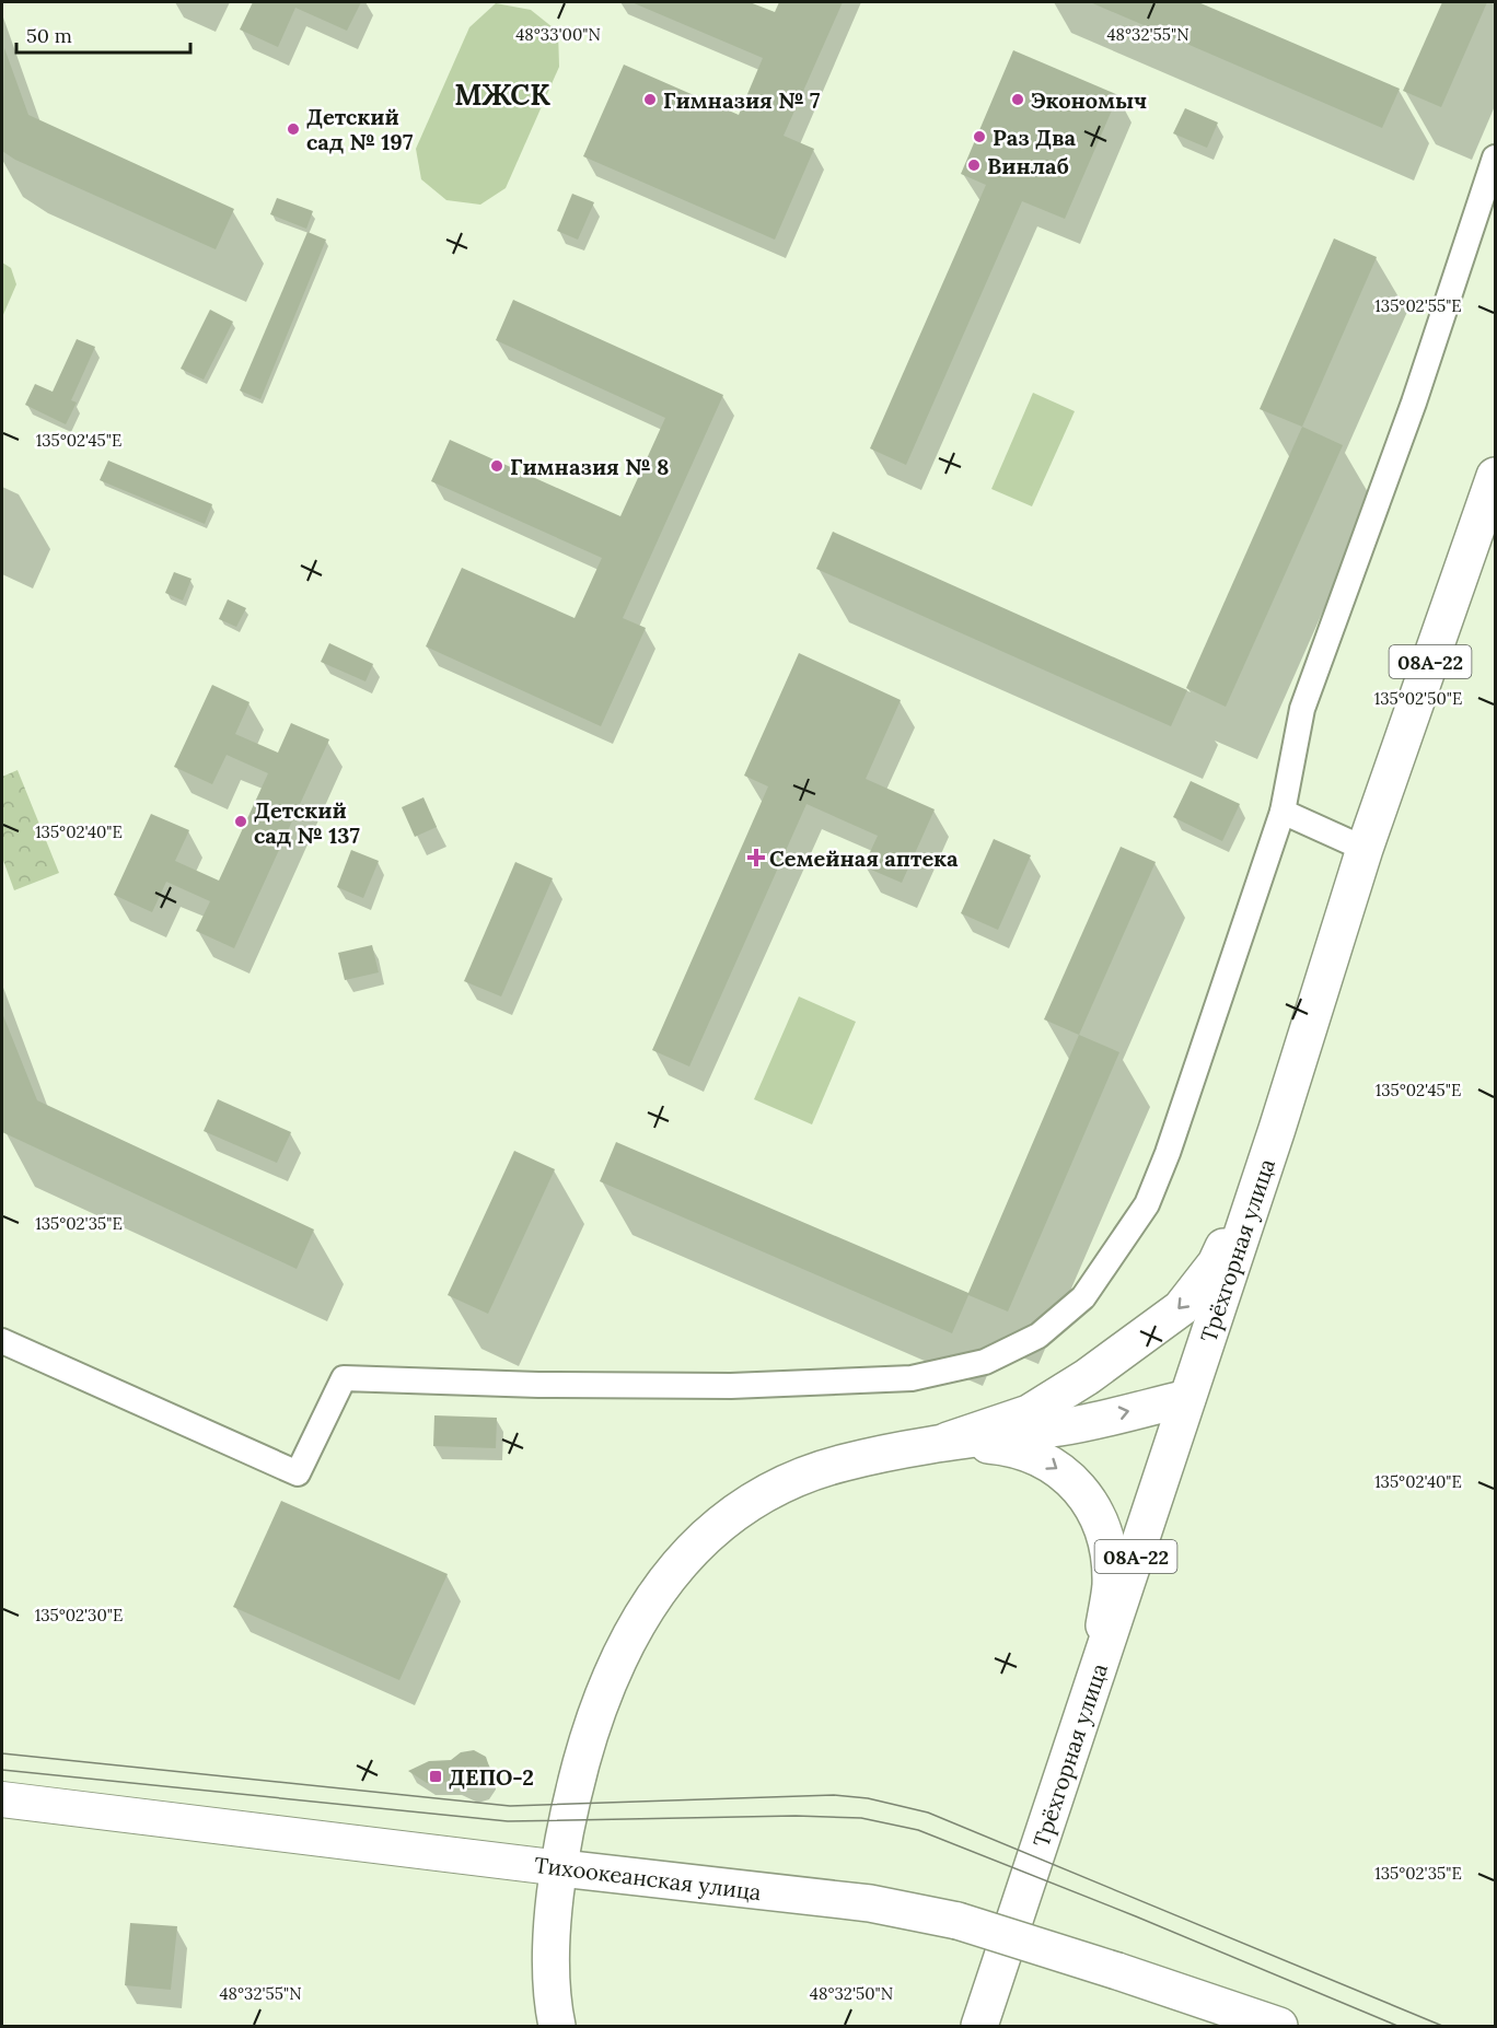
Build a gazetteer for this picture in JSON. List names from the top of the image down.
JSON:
{
  "streets": {
    "main road": ["08А-22", "Трёхгорная улица", "Тихоокеанская улица"]
  },
  "districts": ["МЖСК"],
  "places": {
    "other": [
      "Гимназия № 7",
      "Экономыч",
      "Детский сад № 197",
      "Раз Два",
      "Винлаб",
      "Гимназия № 8",
      "Детский сад № 137"
    ],
    "health": ["Семейная аптека"],
    "transit": ["ДЕПО-2"]
  },
  "scale_bar": "50 m",
  "coordinates": [
    "48°33'00\"N",
    "48°32'55\"N",
    "135°02'55\"E",
    "135°02'45\"E",
    "135°02'50\"E",
    "135°02'40\"E",
    "135°02'35\"E",
    "135°02'30\"E",
    "48°32'50\"N"
  ]
}
